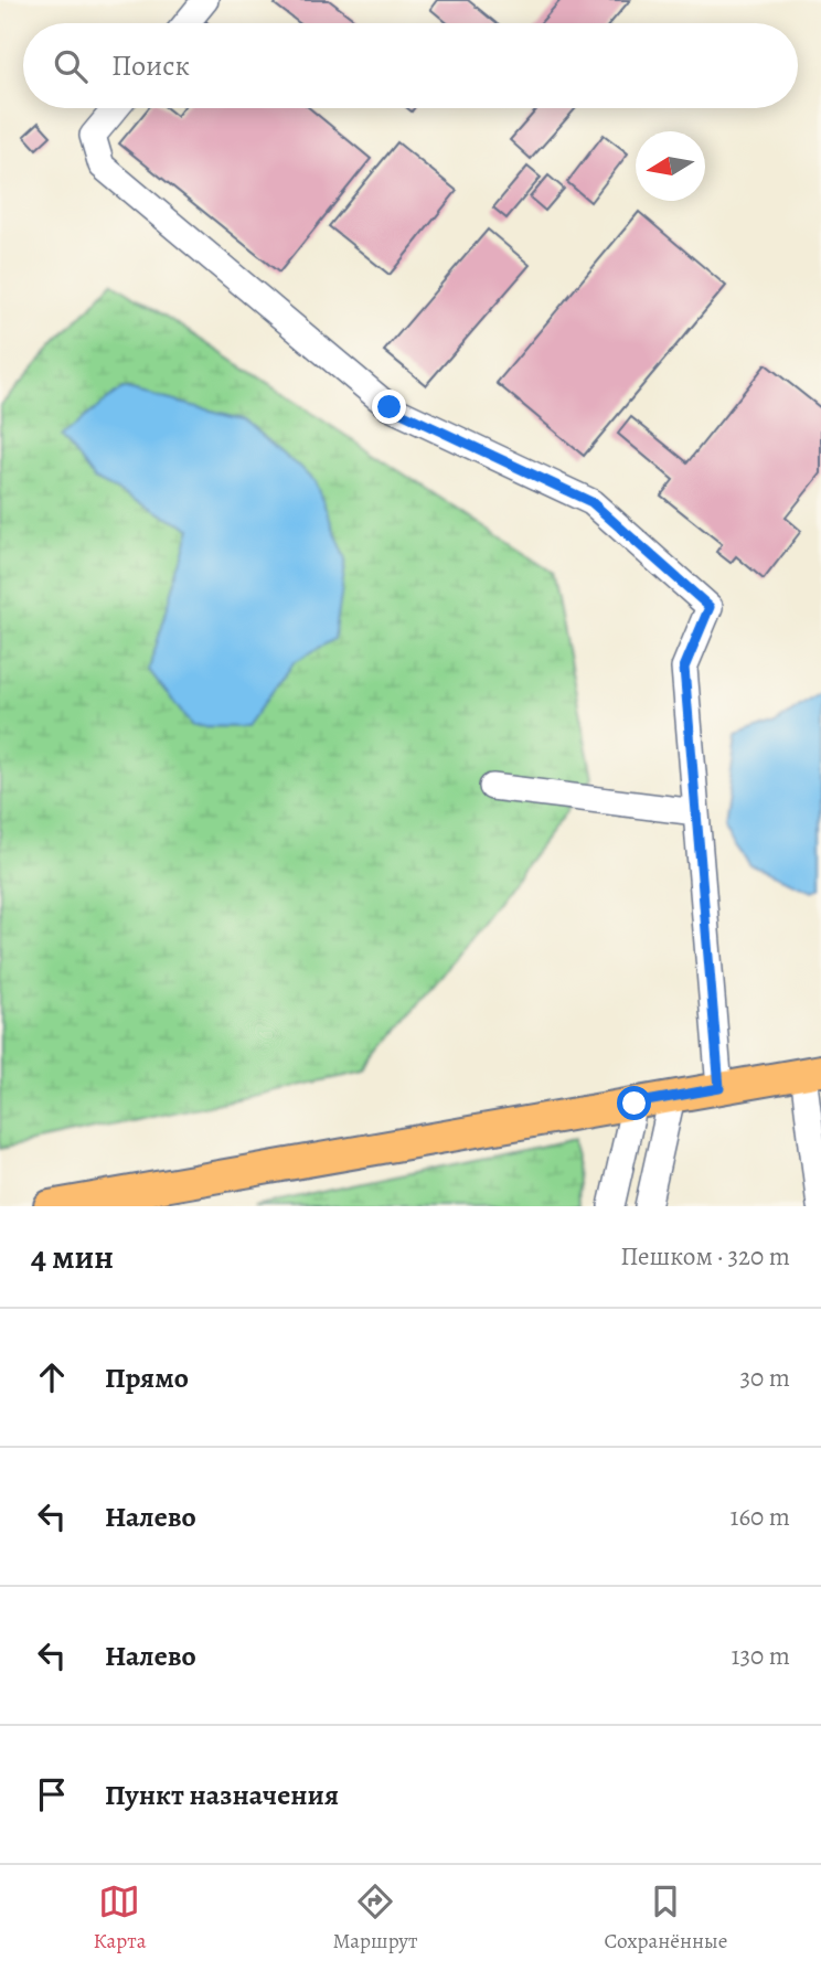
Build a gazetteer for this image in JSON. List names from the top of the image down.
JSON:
{
  "north": "left",
  "page": {
    "search": "Поиск",
    "heading": ["4 мин", "Пешком · 320 m"],
    "list": [
      ["Прямо", "30 m"],
      ["Налево", "160 m"],
      ["Налево", "130 m"],
      "Пункт назначения"
    ],
    "nav": ["Карта", "Маршрут", "Сохранённые"]
  }
}
